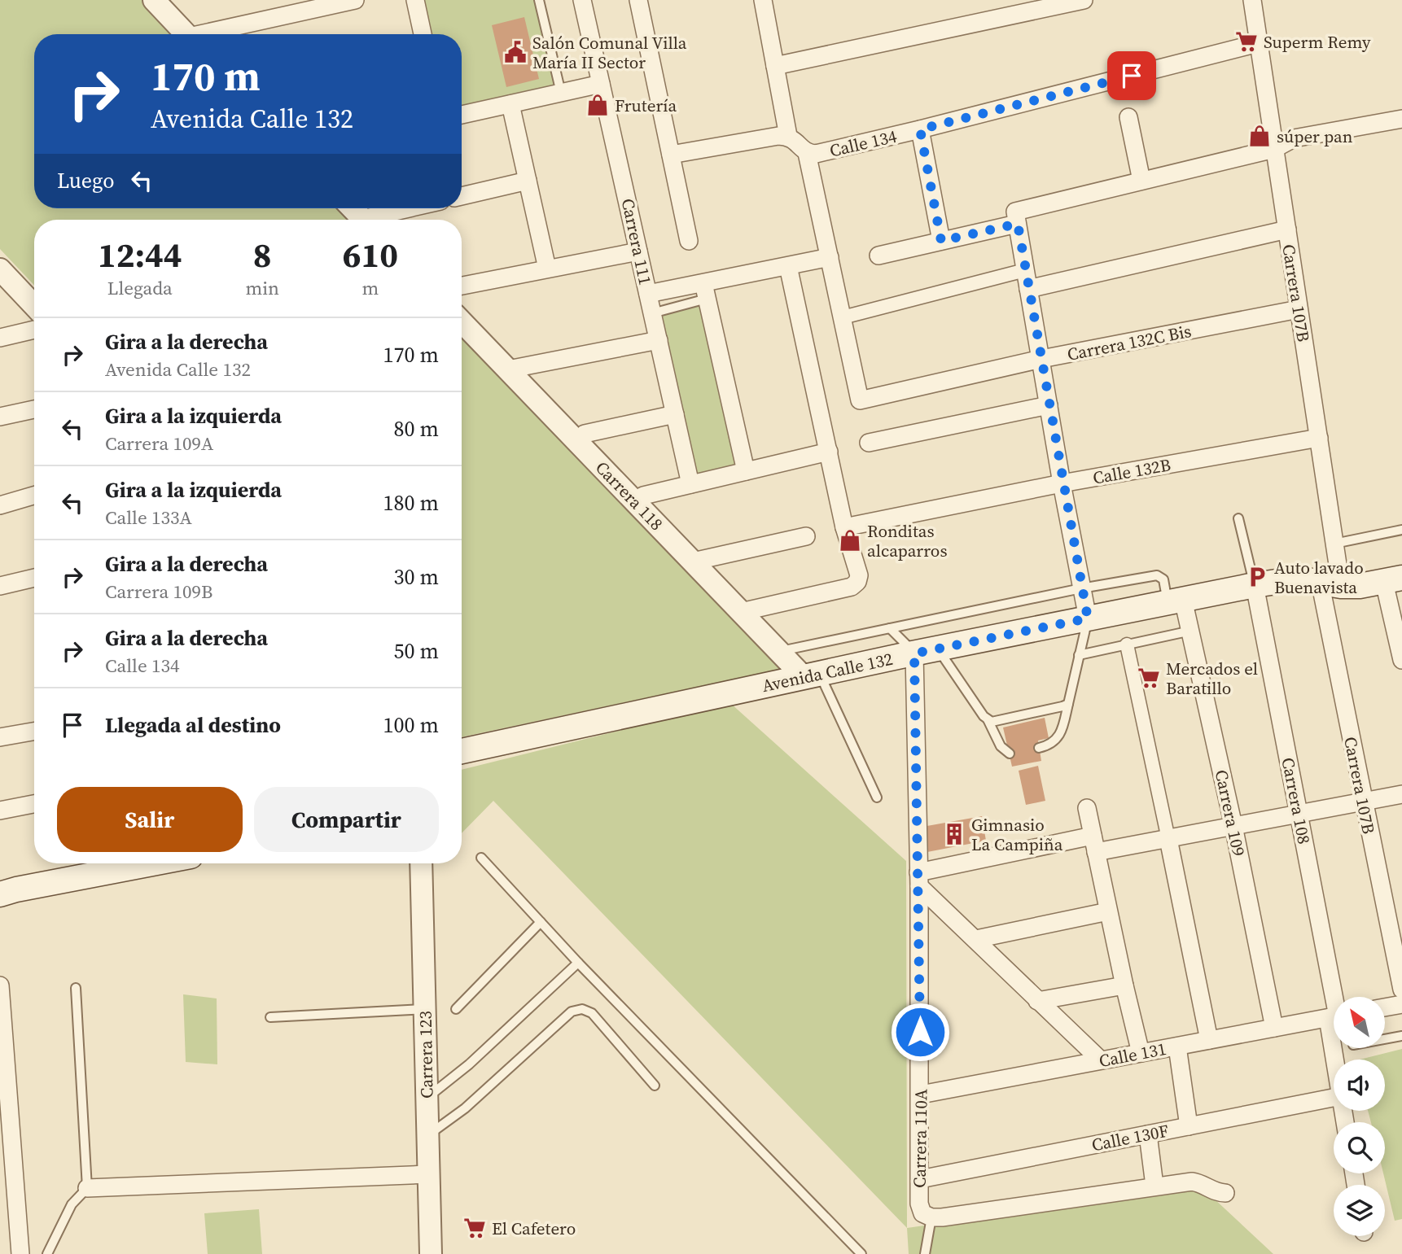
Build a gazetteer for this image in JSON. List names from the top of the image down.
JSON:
{
  "streets": {
    "main road": ["Avenida Calle 132"],
    "street": [
      "Calle 134",
      "Carrera 111",
      "Carrera 107B",
      "Carrera 132C Bis",
      "Calle 132B",
      "Carrera 118",
      "Carrera 108",
      "Carrera 109",
      "Carrera 123",
      "Calle 131",
      "Calle 130F",
      "Carrera 110A"
    ]
  },
  "crossings": [
    ["Calle 134", "Carrera 107B"],
    ["Carrera 107B", "Carrera 132C Bis"],
    ["Carrera 107B", "Calle 132B"],
    ["Carrera 107B", "Avenida Calle 132"],
    ["Carrera 118", "Avenida Calle 132"],
    ["Avenida Calle 132", "Carrera 108"],
    ["Avenida Calle 132", "Carrera 109"],
    ["Avenida Calle 132", "Carrera 110A"],
    ["Carrera 109", "Calle 131"],
    ["Calle 131", "Carrera 110A"],
    ["Calle 130F", "Carrera 110A"]
  ],
  "places": {
    "supermarket": ["Superm Remy", "Mercados el Baratillo", "El Cafetero"],
    "public building": ["Salón Comunal Villa María II Sector"],
    "shop": ["Frutería", "súper pan", "Ronditas alcaparros"],
    "parking": ["Auto lavado Buenavista"],
    "building": ["Gimnasio La Campiña"]
  },
  "north": "top left",
  "page": {
    "turn": ["170 m", "Avenida Calle 132"],
    "then": "Luego",
    "eta": [
      "12:44",
      "Llegada",
      "8",
      "min",
      "610",
      "m"
    ],
    "list": [
      {
        "name": "Gira a la derecha",
        "note": "Avenida Calle 132",
        "value": "170 m"
      },
      {
        "name": "Gira a la izquierda",
        "note": "Carrera 109A",
        "value": "80 m"
      },
      {
        "name": "Gira a la izquierda",
        "note": "Calle 133A",
        "value": "180 m"
      },
      {
        "name": "Gira a la derecha",
        "note": "Carrera 109B",
        "value": "30 m"
      },
      {
        "name": "Gira a la derecha",
        "note": "Calle 134",
        "value": "50 m"
      },
      {
        "name": "Llegada al destino",
        "value": "100 m"
      }
    ],
    "buttons": ["Salir", "Compartir"]
  }
}
